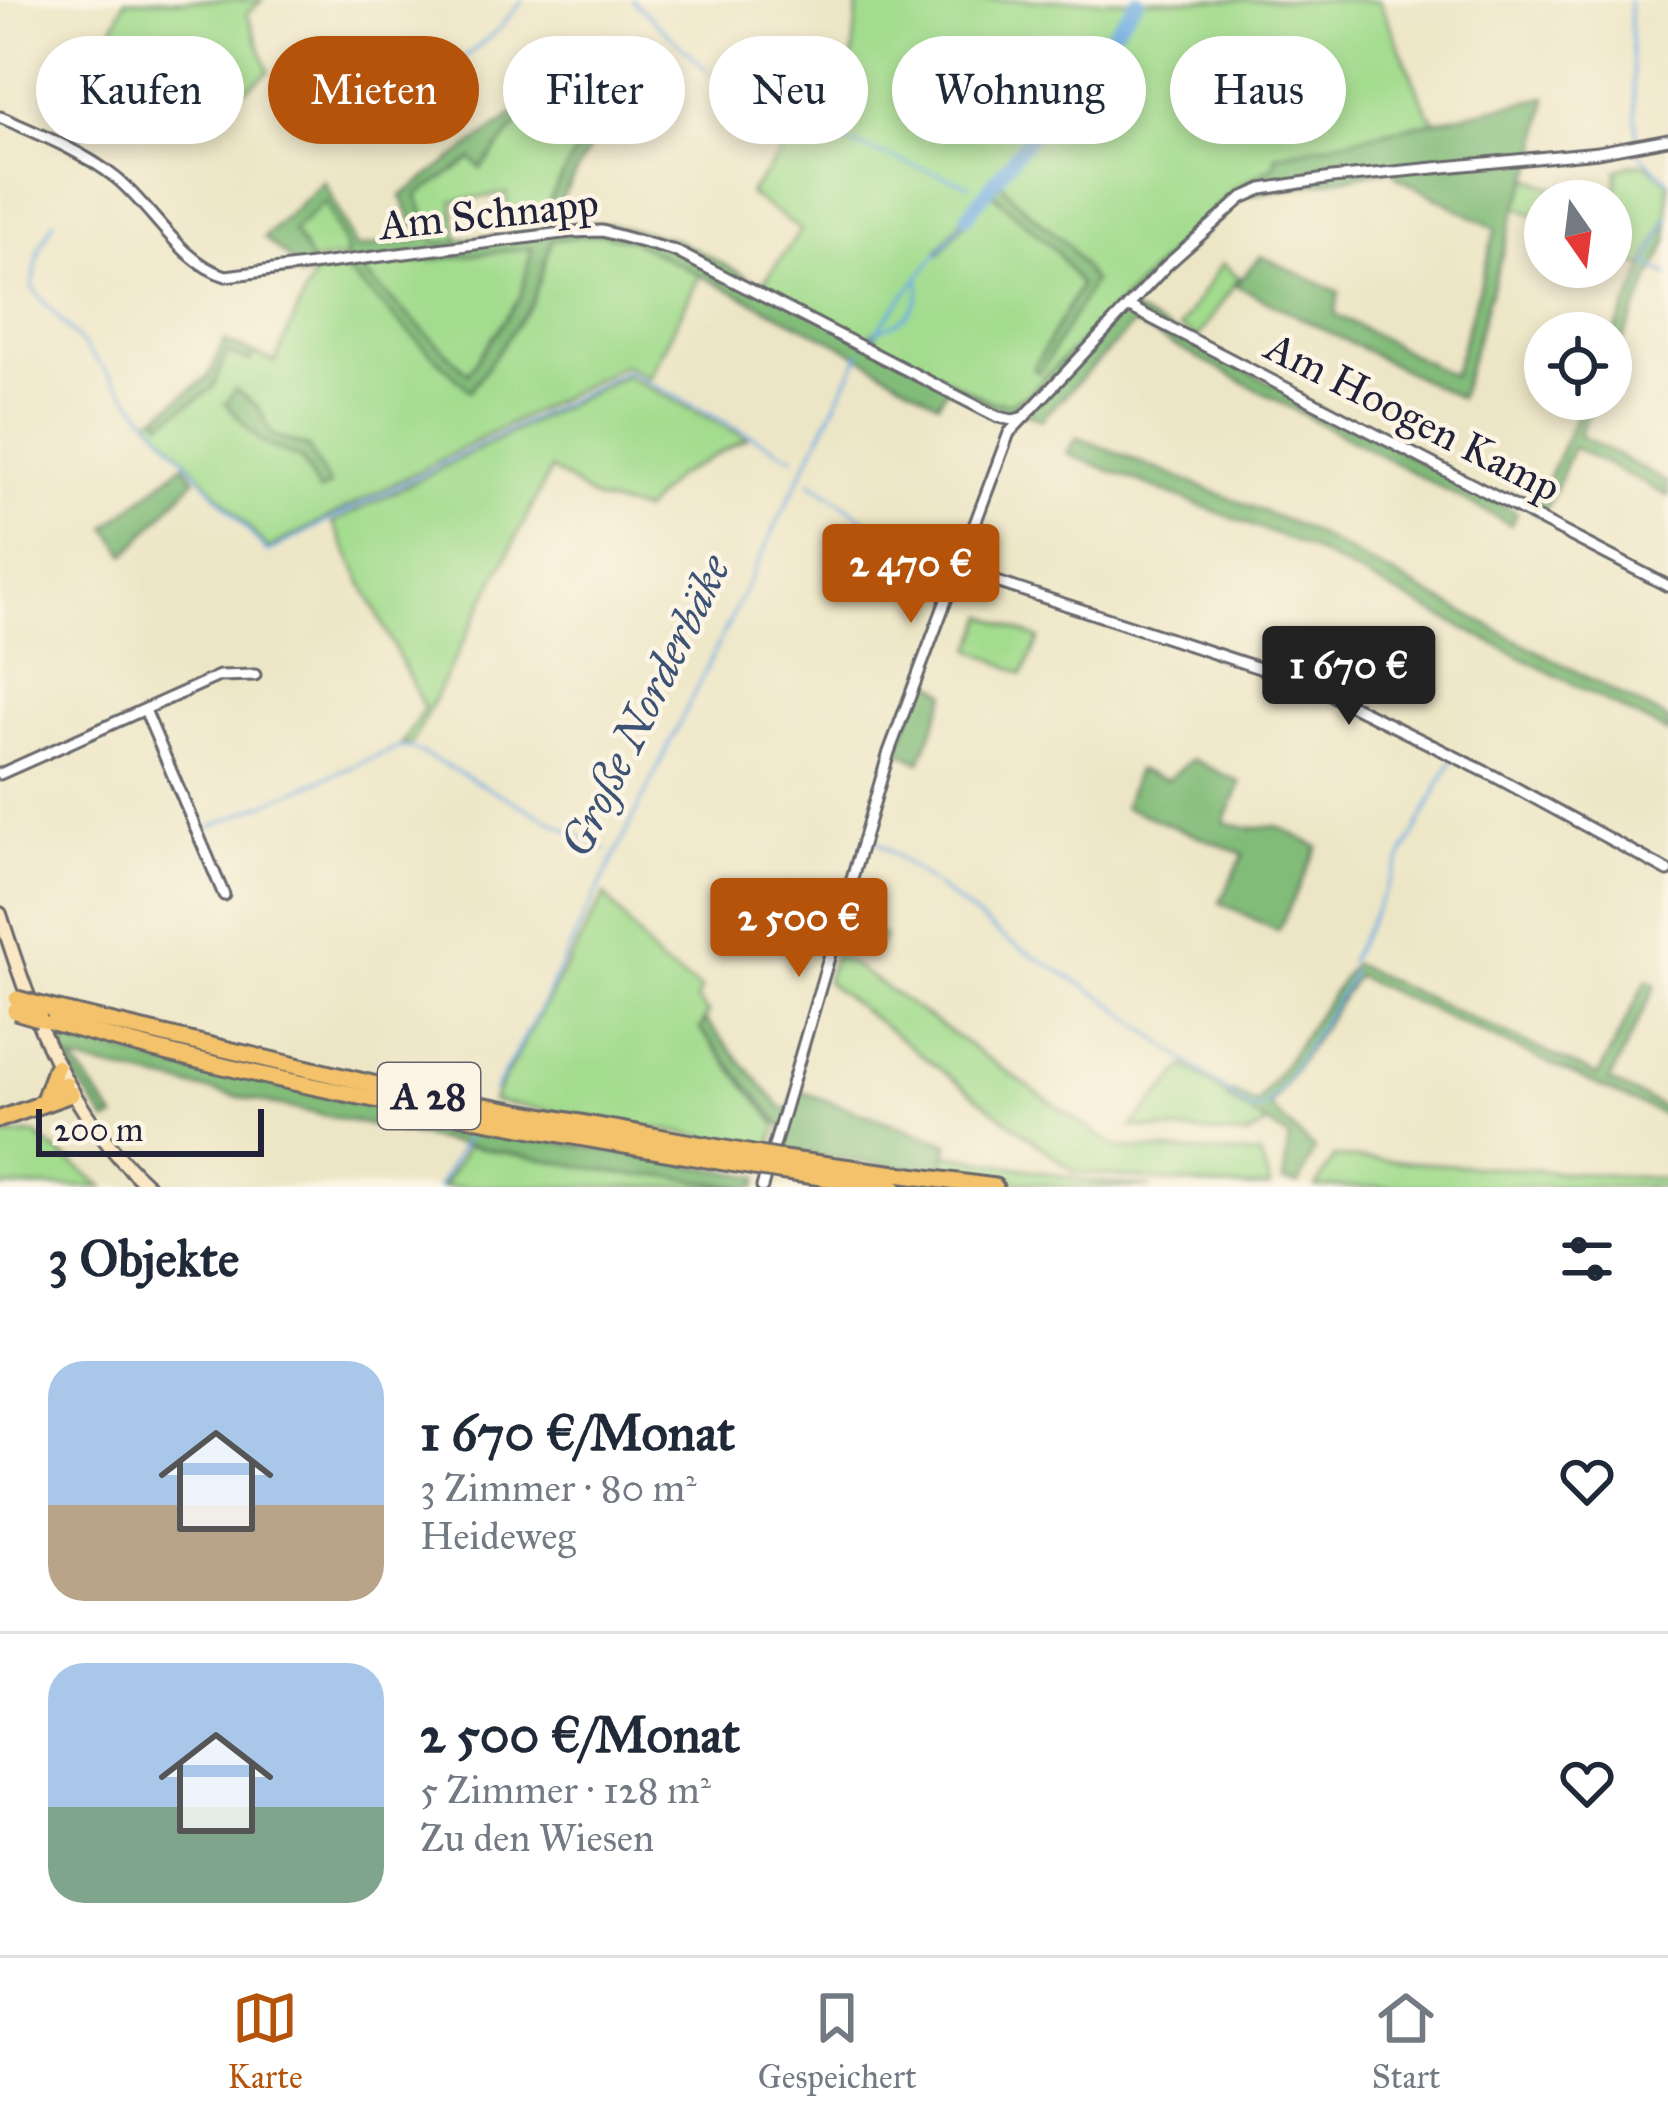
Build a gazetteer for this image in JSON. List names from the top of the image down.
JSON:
{
  "streets": {
    "highway": ["A 28"],
    "street": ["Am Schnapp", "Am Hoogen Kamp"]
  },
  "water": ["Große Norderbäke"],
  "scale_bar": "200 m",
  "north": "bottom",
  "page": {
    "chip": [
      "Kaufen",
      "Mieten",
      "Filter",
      "Neu",
      "Wohnung",
      "Haus"
    ],
    "price": ["2 470 €", "1 670 €", "2 500 €"],
    "scale": "200 m",
    "heading": "3 Objekte",
    "list": [
      {
        "name": "1 670 €/Monat",
        "note": "3 Zimmer · 80 m² · Heideweg"
      },
      {
        "name": "2 500 €/Monat",
        "note": "5 Zimmer · 128 m² · Zu den Wiesen"
      }
    ],
    "tabs": ["Karte", "Gespeichert", "Start"]
  }
}
